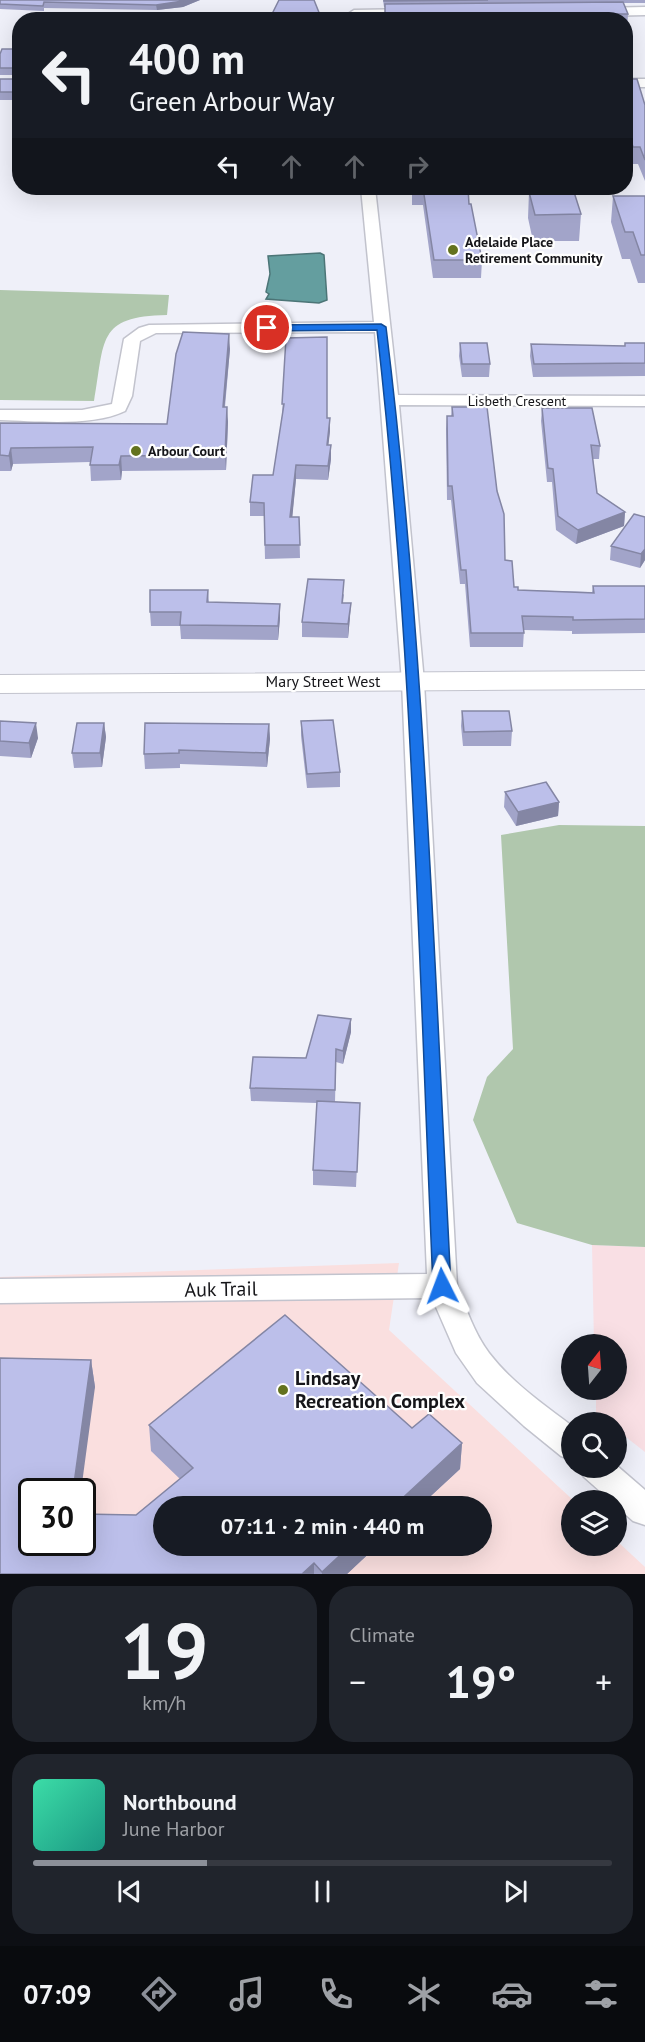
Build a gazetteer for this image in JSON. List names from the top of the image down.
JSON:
{
  "streets": {
    "street": ["Lisbeth Crescent", "Mary Street West", "Auk Trail"]
  },
  "places": ["Adelaide Place Retirement Community", "Arbour Court", "Lindsay Recreation Complex"],
  "north": "top",
  "page": {
    "turn": ["400 m", "Green Arbour Way"],
    "limit": "30",
    "trip": "07:11 · 2 min · 440 m",
    "tile": [
      ["19", "km/h"],
      "Climate"
    ],
    "heat": ["−", "19°", "+"],
    "song": ["Northbound", "June Harbor"],
    "tabs": "07:09"
  }
}
